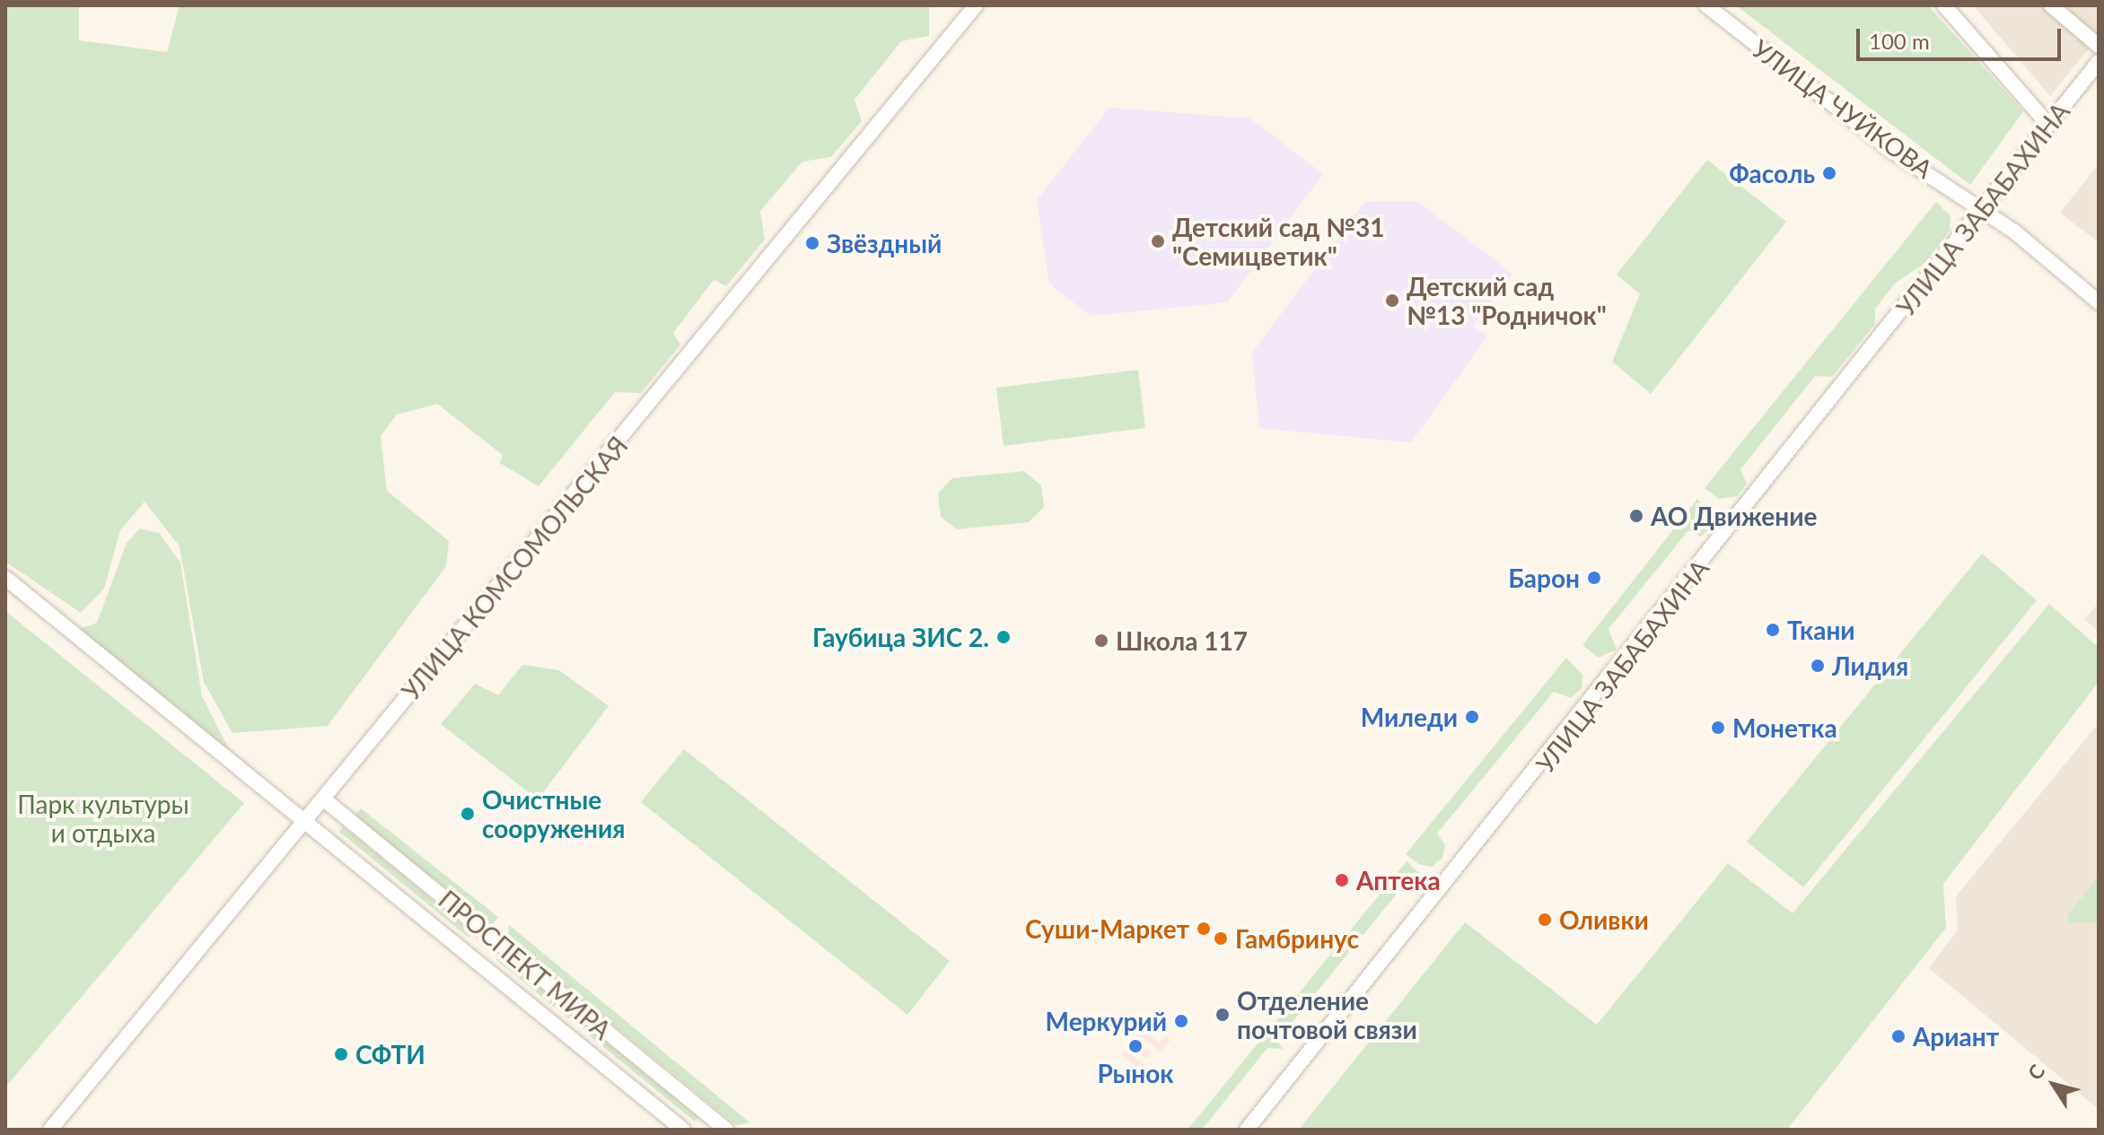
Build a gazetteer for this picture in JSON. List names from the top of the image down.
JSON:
{
  "streets": {
    "street": [
      "УЛИЦА ЧУЙКОВА",
      "УЛИЦА ЗАБАБАХИНА",
      "УЛИЦА КОМСОМОЛЬСКАЯ",
      "ПРОСПЕКТ МИРА"
    ]
  },
  "crossings": [
    ["УЛИЦА ЧУЙКОВА", "УЛИЦА ЗАБАБАХИНА"],
    ["УЛИЦА КОМСОМОЛЬСКАЯ", "ПРОСПЕКТ МИРА"]
  ],
  "parks": ["Парк культуры и отдыха"],
  "places": [
    "Фасоль",
    "Детский сад №31 \"Семицветик\"",
    "Звёздный",
    "Детский сад №13 \"Родничок\"",
    "АО Движение",
    "Барон",
    "Ткани",
    "Гаубица ЗИС 2.",
    "Школа 117",
    "Лидия",
    "Миледи",
    "Монетка",
    "Очистные сооружения",
    "Аптека",
    "Оливки",
    "Суши-Маркет",
    "Гамбринус",
    "Отделение почтовой связи",
    "Меркурий",
    "Ариант",
    "Рынок",
    "СФТИ"
  ],
  "scale_bar": "100 m",
  "north": "top left"
}
